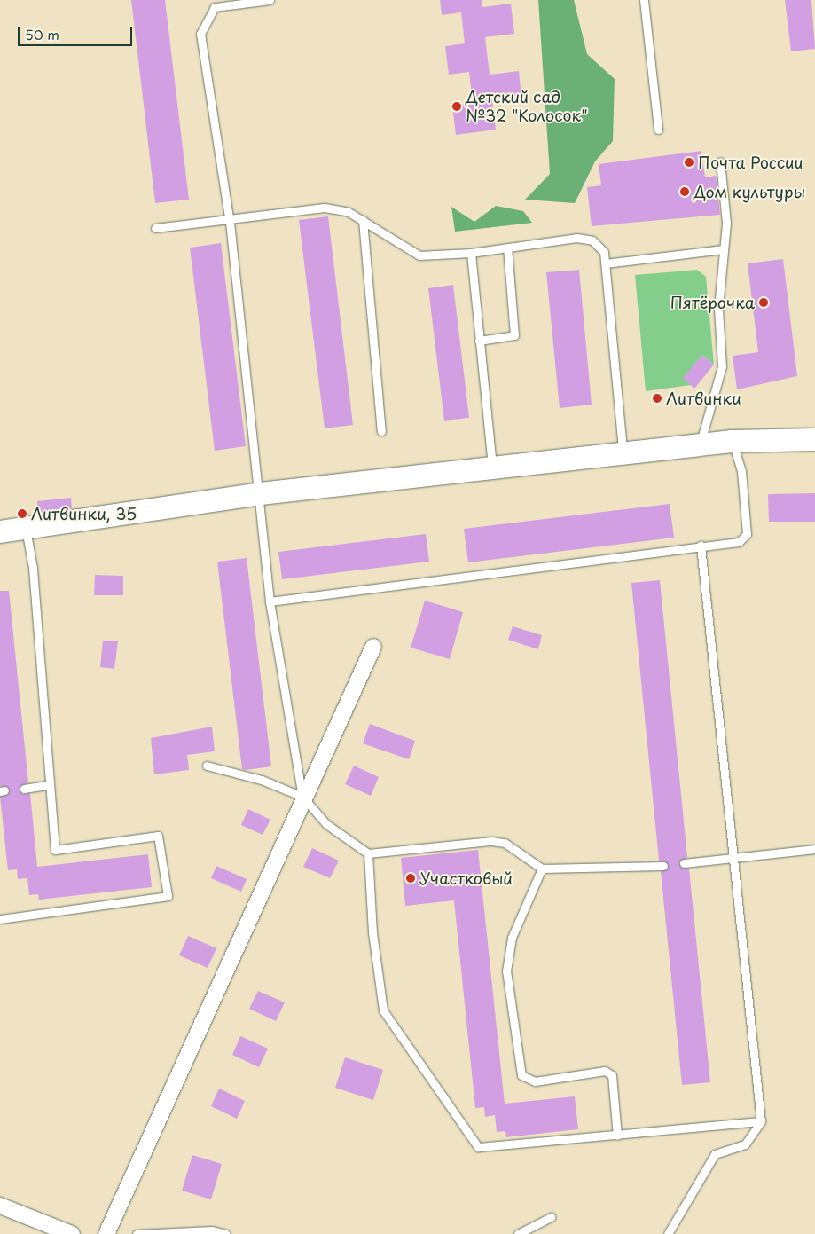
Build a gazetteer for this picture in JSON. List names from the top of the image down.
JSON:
{
  "places": [
    "Детский сад №32 \"Колосок\"",
    "Почта России",
    "Дом культуры",
    "Пятёрочка",
    "Литвинки",
    "Литвинки, 35",
    "Участковый"
  ],
  "scale_bar": "50 m"
}
